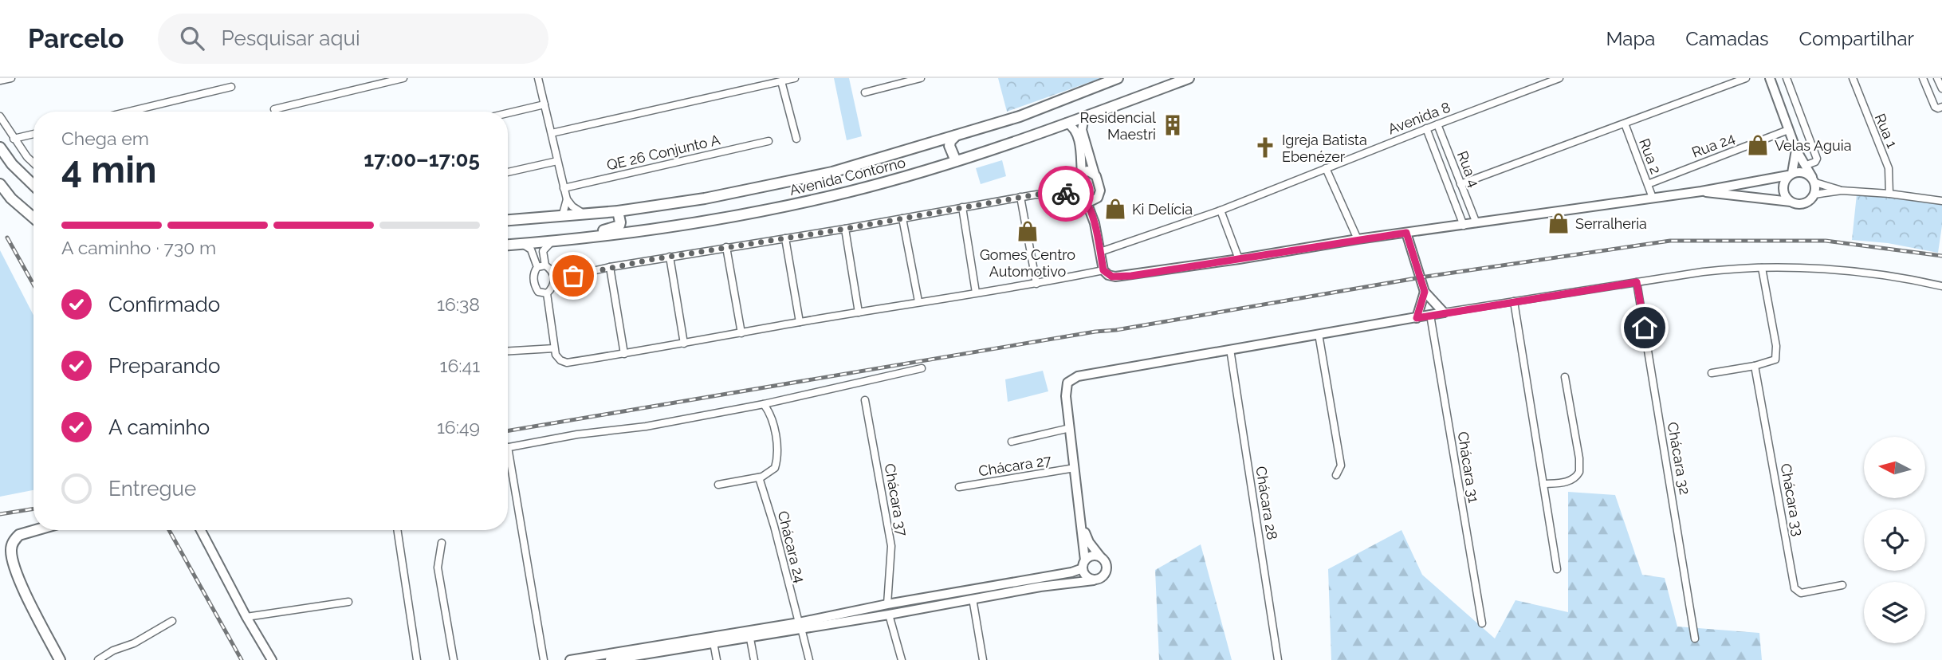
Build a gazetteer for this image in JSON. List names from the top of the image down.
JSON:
{
  "streets": {
    "main road": ["Avenida Contorno"],
    "street": [
      "Avenida 8",
      "Rua 1",
      "Rua 24",
      "QE 26 Conjunto A",
      "Rua 2",
      "Rua 4",
      "Chácara 32",
      "Chácara 27",
      "Chácara 31",
      "Chácara 37",
      "Chácara 33",
      "Chácara 28",
      "Chácara 24"
    ]
  },
  "crossings": [
    ["Avenida 8", "Rua 4"],
    ["Rua 24", "Rua 2"]
  ],
  "places": {
    "building": ["Residencial Maestri"],
    "shop": [
      "Velas Aguia",
      "Ki Delícia",
      "Serralheria",
      "Gomes Centro Automotivo"
    ],
    "church": ["Igreja Batista Ebenézer"]
  },
  "north": "left",
  "page": {
    "header": "Parcelo",
    "search": "Pesquisar aqui",
    "nav": ["Mapa", "Camadas", "Compartilhar"],
    "heading": ["4 min", "Chega em", "17:00–17:05"],
    "bar": "A caminho · 730 m",
    "list": [
      ["Confirmado", "16:38"],
      ["Preparando", "16:41"],
      ["A caminho", "16:49"],
      "Entregue"
    ]
  }
}
